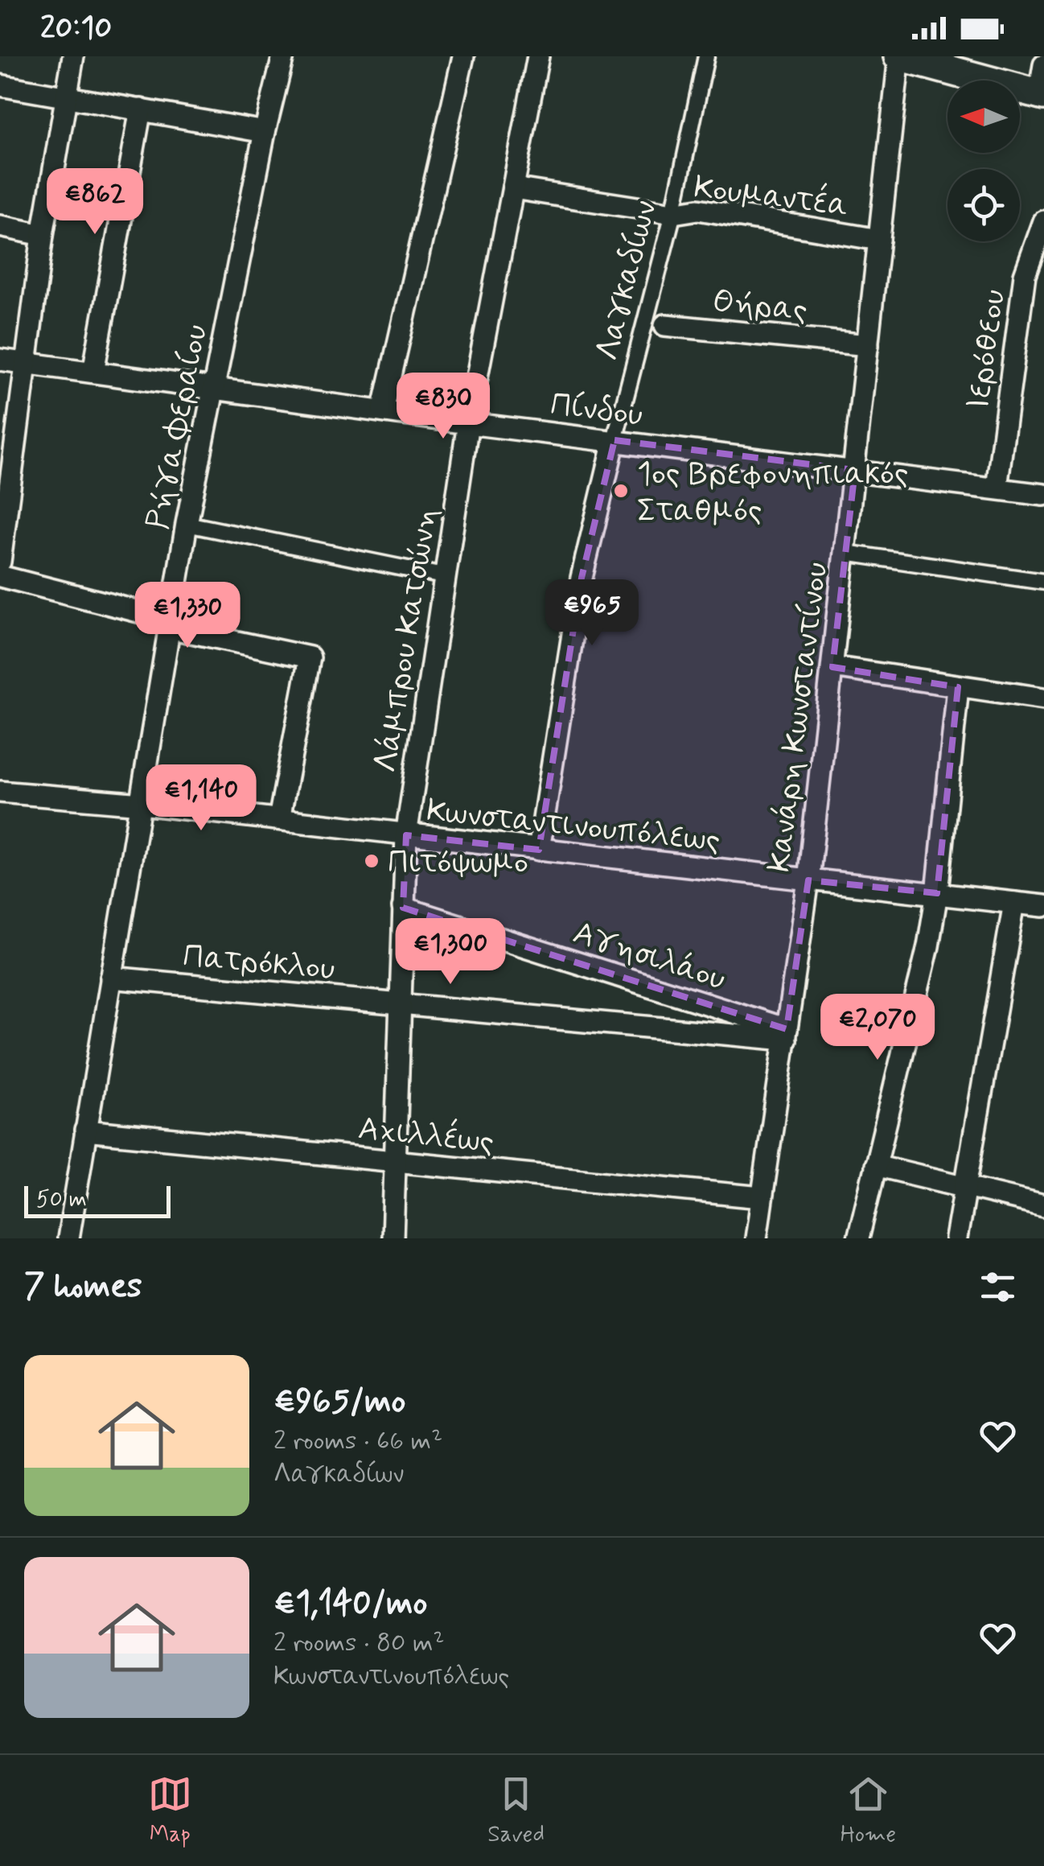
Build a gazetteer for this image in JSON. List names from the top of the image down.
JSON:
{
  "streets": {
    "street": [
      "Κουμαντέα",
      "Λαγκαδίων",
      "Θήρας",
      "Ιερόθεου",
      "Πίνδου",
      "Ρήγα Φεραίου",
      "Λάμπρου Κατσώνη",
      "Κανάρη Κωνσταντίνου",
      "Κωνσταντινουπόλεως",
      "Αγησιλάου",
      "Πατρόκλου",
      "Αχιλλέως"
    ]
  },
  "crossings": [
    ["Κουμαντέα", "Λαγκαδίων"],
    ["Κουμαντέα", "Λάμπρου Κατσώνη"],
    ["Κουμαντέα", "Κανάρη Κωνσταντίνου"],
    ["Λαγκαδίων", "Θήρας"],
    ["Λαγκαδίων", "Πίνδου"],
    ["Λαγκαδίων", "Κωνσταντινουπόλεως"],
    ["Θήρας", "Κανάρη Κωνσταντίνου"],
    ["Ιερόθεου", "Πίνδου"],
    ["Πίνδου", "Ρήγα Φεραίου"],
    ["Πίνδου", "Λάμπρου Κατσώνη"],
    ["Πίνδου", "Κανάρη Κωνσταντίνου"],
    ["Ρήγα Φεραίου", "Κωνσταντινουπόλεως"],
    ["Ρήγα Φεραίου", "Πατρόκλου"],
    ["Ρήγα Φεραίου", "Αχιλλέως"],
    ["Λάμπρου Κατσώνη", "Κωνσταντινουπόλεως"],
    ["Λάμπρου Κατσώνη", "Αγησιλάου"],
    ["Λάμπρου Κατσώνη", "Πατρόκλου"],
    ["Λάμπρου Κατσώνη", "Αχιλλέως"],
    ["Κανάρη Κωνσταντίνου", "Κωνσταντινουπόλεως"],
    ["Κανάρη Κωνσταντίνου", "Αγησιλάου"],
    ["Κανάρη Κωνσταντίνου", "Πατρόκλου"],
    ["Κανάρη Κωνσταντίνου", "Αχιλλέως"],
    ["Αγησιλάου", "Πατρόκλου"]
  ],
  "places": ["1ος Βρεφονηπιακός Σταθμός", "Πιτόψωμο"],
  "scale_bar": "50 m",
  "north": "left",
  "page": {
    "status": "20:10",
    "price": [
      "€862",
      "€830",
      "€965",
      "€1,330",
      "€1,140",
      "€1,300",
      "€2,070"
    ],
    "scale": "50 m",
    "heading": "7 homes",
    "list": [
      {
        "name": "€965/mo",
        "note": "2 rooms · 66 m² · Λαγκαδίων"
      },
      {
        "name": "€1,140/mo",
        "note": "2 rooms · 80 m² · Κωνσταντινουπόλεως"
      }
    ],
    "tabs": ["Map", "Saved", "Home"]
  }
}
